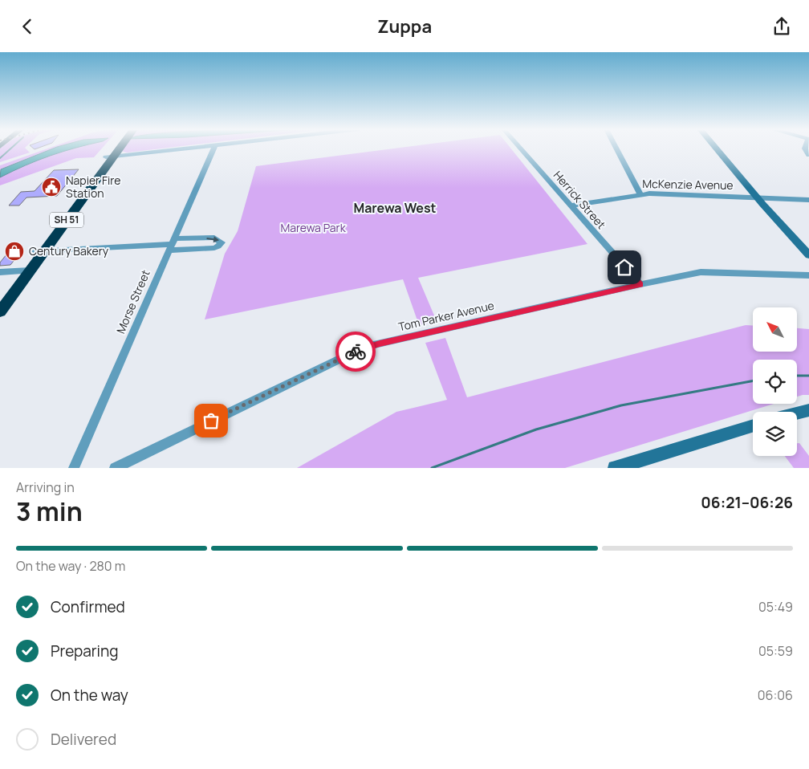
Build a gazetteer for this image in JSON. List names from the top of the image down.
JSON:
{
  "streets": {
    "highway": ["SH 51"],
    "street": [
      "McKenzie Avenue",
      "Herrick Street",
      "Morse Street",
      "Tom Parker Avenue"
    ]
  },
  "crossings": [
    ["McKenzie Avenue", "Herrick Street"],
    ["Herrick Street", "Tom Parker Avenue"]
  ],
  "districts": ["Marewa West"],
  "parks": ["Marewa Park"],
  "places": {
    "public building": ["Napier Fire Station"],
    "shop": ["Century Bakery"]
  },
  "north": "top left",
  "page": {
    "header": "Zuppa",
    "heading": ["3 min", "Arriving in", "06:21–06:26"],
    "bar": "On the way · 280 m",
    "list": [
      ["Confirmed", "05:49"],
      ["Preparing", "05:59"],
      ["On the way", "06:06"],
      "Delivered"
    ]
  }
}
